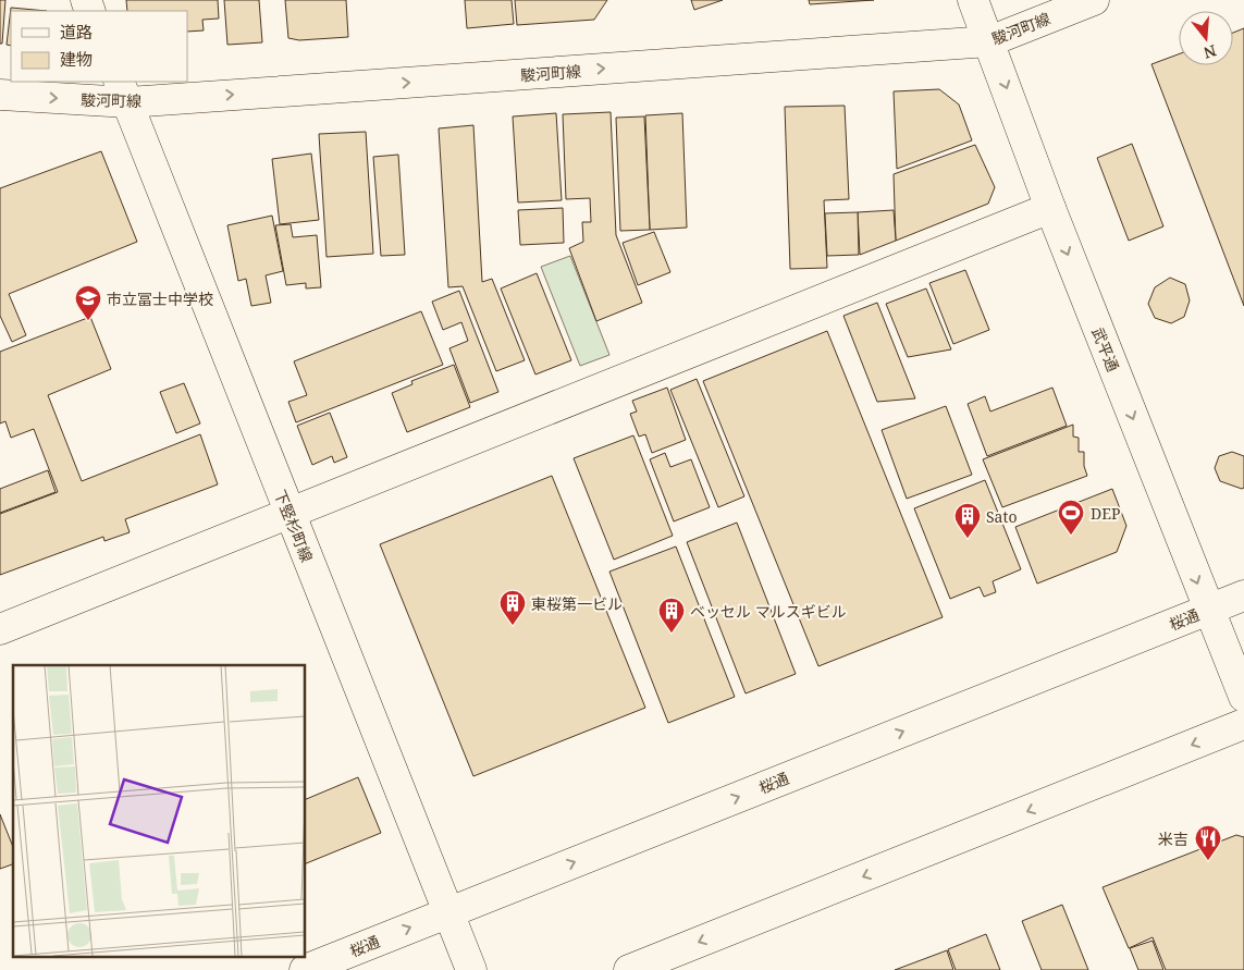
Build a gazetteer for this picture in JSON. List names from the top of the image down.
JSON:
{
  "streets": {
    "main road": [
      "駿河町線",
      "武平通",
      "下竪杉町線",
      "桜通"
    ]
  },
  "crossings": [
    ["駿河町線", "武平通"],
    ["駿河町線", "下竪杉町線"],
    ["武平通", "桜通"],
    ["下竪杉町線", "桜通"]
  ],
  "one_way": ["駿河町線", "武平通"],
  "places": {
    "school or university": ["市立冨士中学校"],
    "sports": ["DEP"],
    "building": ["Sato", "東桜第一ビル", "ベッセル マルスギビル"],
    "restaurant": ["米吉"]
  },
  "legend": ["道路", "建物"],
  "north": "bottom"
}
